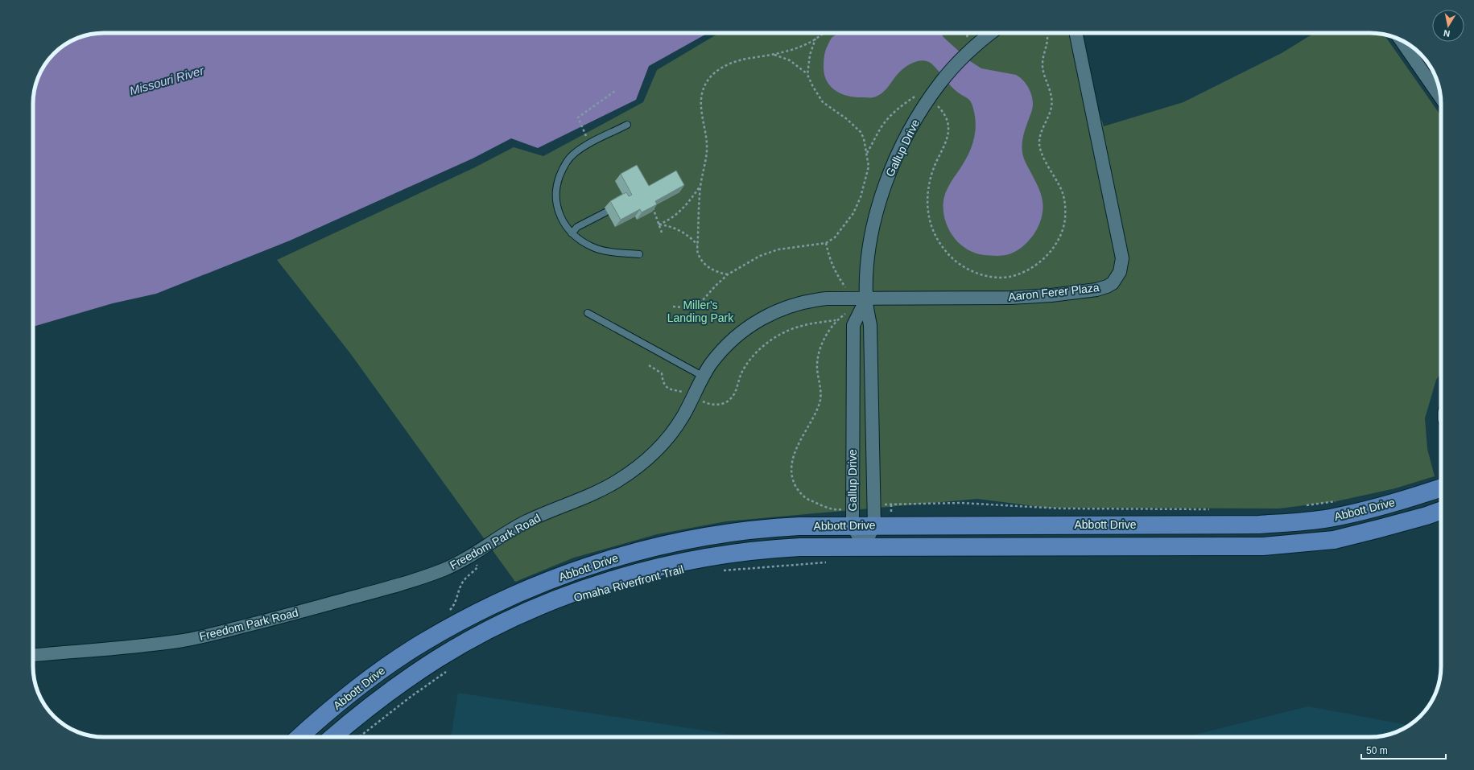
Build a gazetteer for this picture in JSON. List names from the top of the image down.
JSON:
{
  "streets": {
    "highway": ["Abbott Drive"],
    "street": ["Gallup Drive", "Aaron Ferer Plaza", "Freedom Park Road"]
  },
  "crossings": [
    ["Gallup Drive", "Aaron Ferer Plaza"],
    ["Gallup Drive", "Abbott Drive"],
    ["Gallup Drive", "Freedom Park Road"],
    ["Aaron Ferer Plaza", "Freedom Park Road"]
  ],
  "water": ["Missouri River"],
  "parks": ["Miller's Landing Park"],
  "scale_bar": "50 m",
  "north": "bottom"
}
